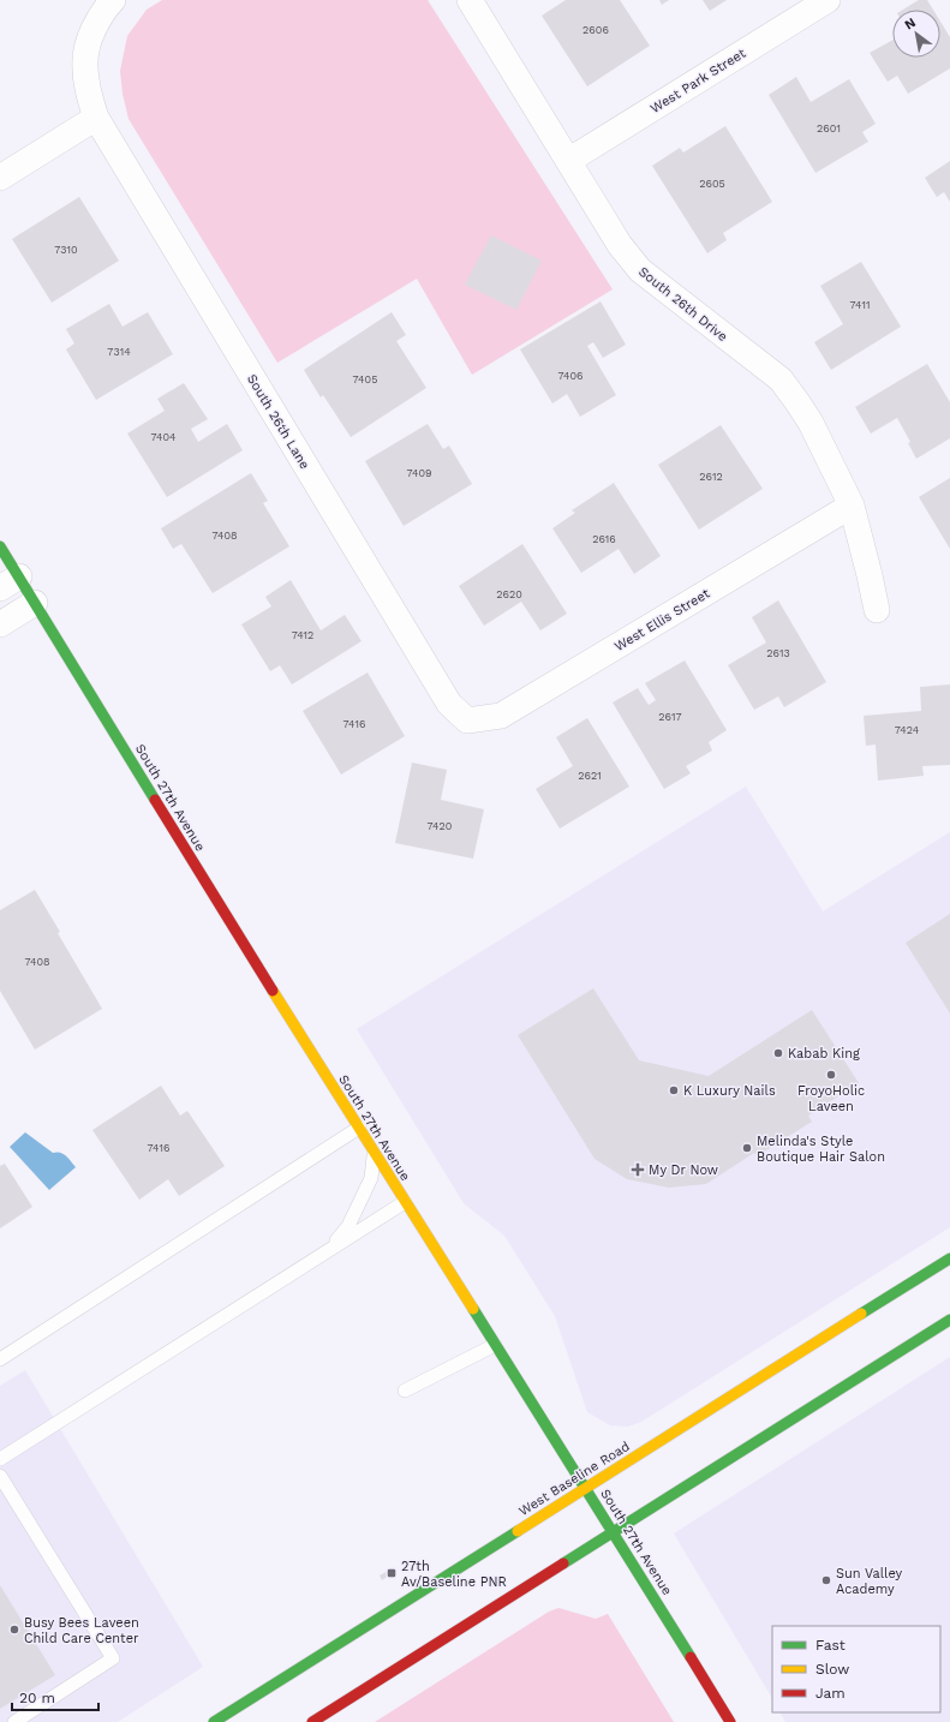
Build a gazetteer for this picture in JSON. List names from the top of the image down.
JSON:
{
  "streets": {
    "main road": ["South 27th Avenue", "West Baseline Road"],
    "street": [
      "West Park Street",
      "South 26th Drive",
      "South 26th Lane",
      "West Ellis Street"
    ]
  },
  "crossings": [
    ["West Park Street", "South 26th Drive"],
    ["South 26th Drive", "West Ellis Street"],
    ["South 26th Lane", "West Ellis Street"],
    ["South 27th Avenue", "West Baseline Road"]
  ],
  "places": {
    "other": [
      "Kabab King",
      "FroyoHolic Laveen",
      "K Luxury Nails",
      "Melinda's Style Boutique Hair Salon",
      "Sun Valley Academy",
      "Busy Bees Laveen Child Care Center"
    ],
    "health": ["My Dr Now"],
    "transit": ["27th Av/Baseline PNR"]
  },
  "house_numbers": [
    "2606",
    "2601",
    "2605",
    "7310",
    "7411",
    "7314",
    "7406",
    "7405",
    "7404",
    "7409",
    "2612",
    "7408",
    "2616",
    "2620",
    "7412",
    "2613",
    "2617",
    "7416",
    "7424",
    "2621",
    "7420",
    "7408",
    "7416"
  ],
  "legend": ["Fast", "Slow", "Jam"],
  "scale_bar": "20 m",
  "north": "top left"
}
